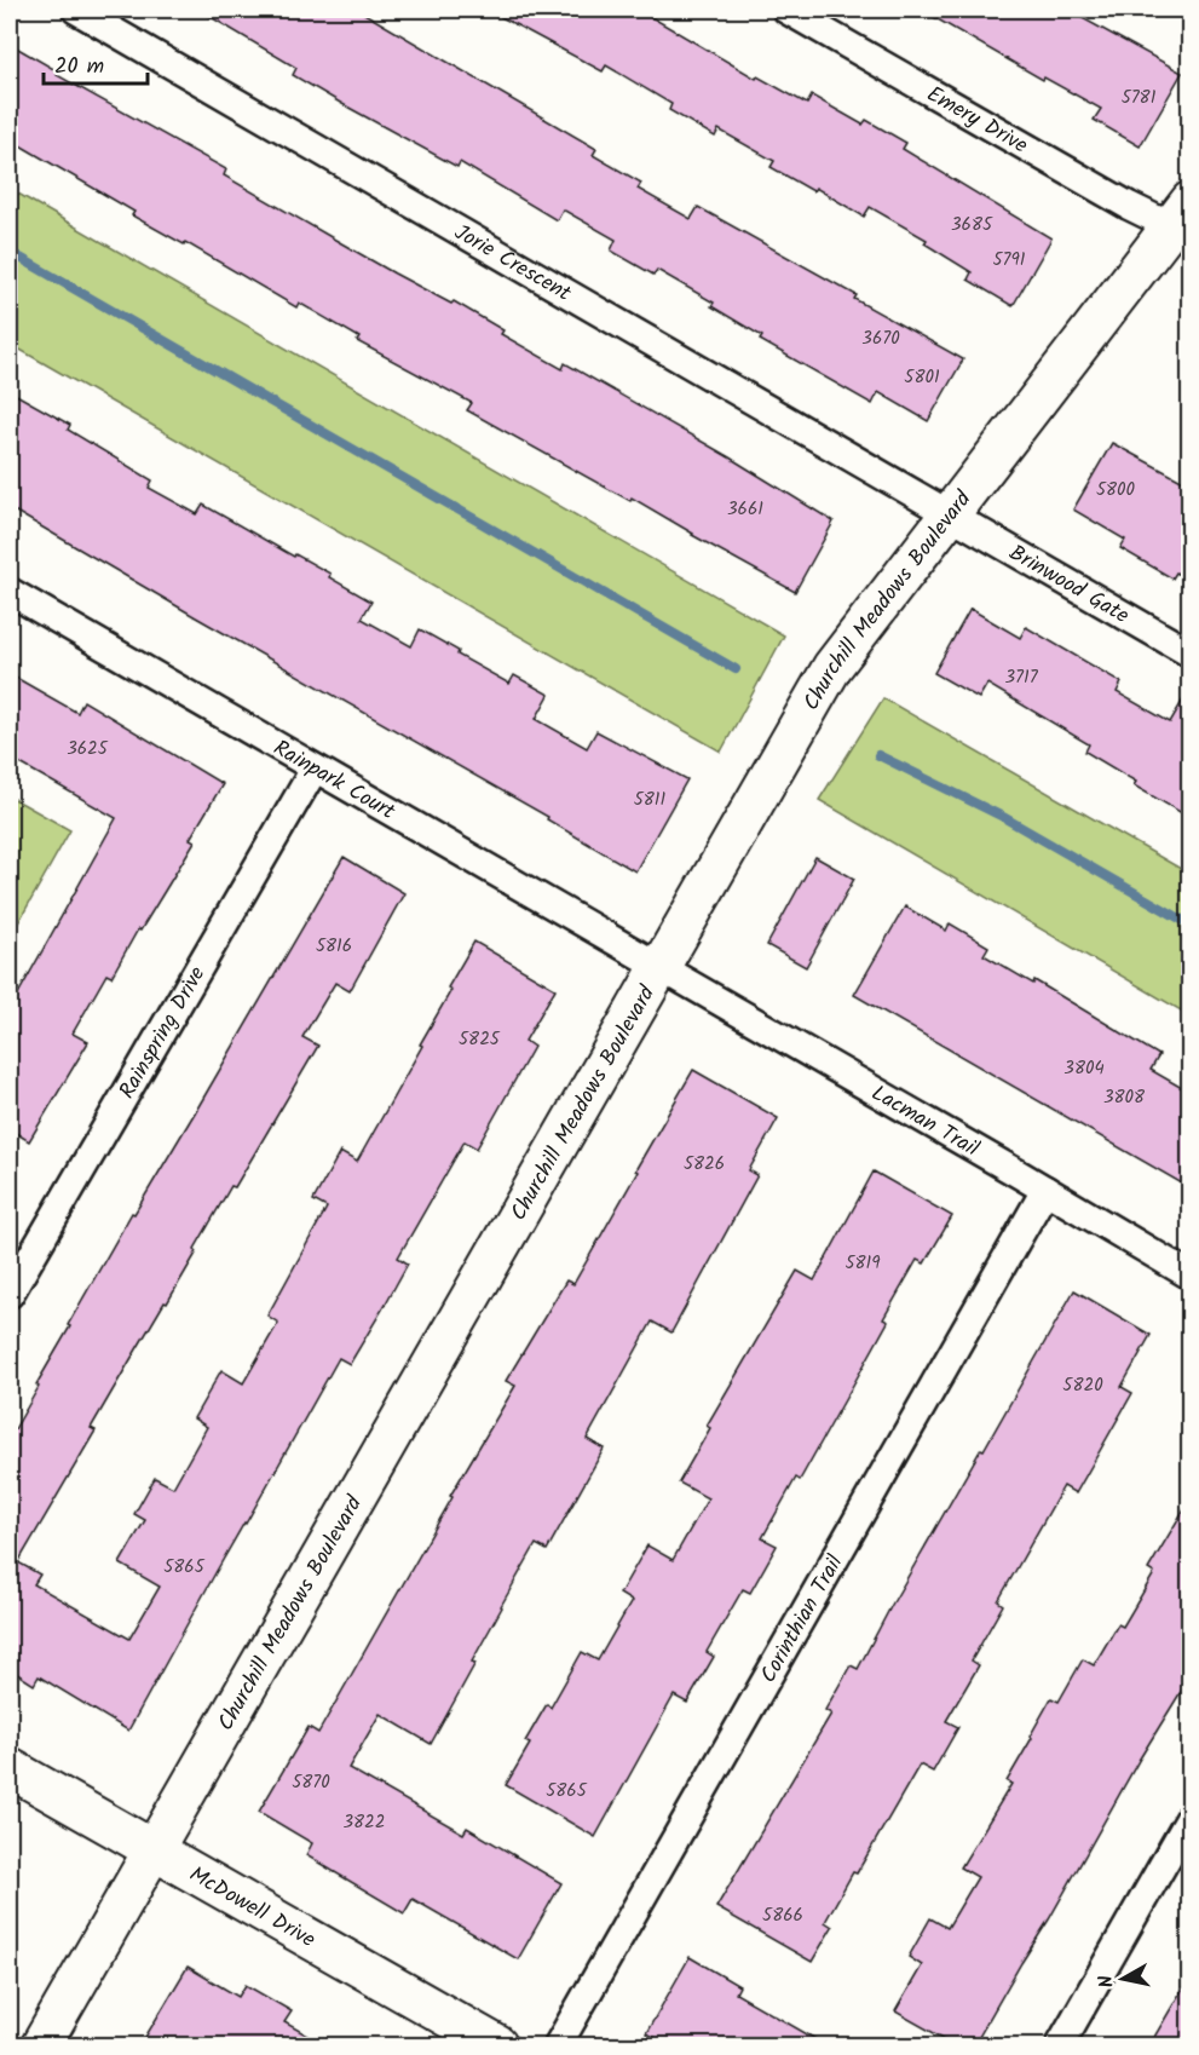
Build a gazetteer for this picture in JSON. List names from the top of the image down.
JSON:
{
  "streets": {
    "street": [
      "Emery Drive",
      "Jorie Crescent",
      "Brinwood Gate",
      "Churchill Meadows Boulevard",
      "Rainpark Court",
      "Rainspring Drive",
      "Lacman Trail",
      "Corinthian Trail",
      "McDowell Drive"
    ]
  },
  "crossings": [
    ["Emery Drive", "Churchill Meadows Boulevard"],
    ["Jorie Crescent", "Brinwood Gate"],
    ["Jorie Crescent", "Churchill Meadows Boulevard"],
    ["Brinwood Gate", "Churchill Meadows Boulevard"],
    ["Churchill Meadows Boulevard", "Rainpark Court"],
    ["Churchill Meadows Boulevard", "Lacman Trail"],
    ["Churchill Meadows Boulevard", "McDowell Drive"],
    ["Rainpark Court", "Rainspring Drive"],
    ["Rainpark Court", "Lacman Trail"],
    ["Lacman Trail", "Corinthian Trail"]
  ],
  "house_numbers": [
    "5781",
    "3685",
    "5791",
    "3670",
    "5801",
    "5800",
    "3661",
    "3717",
    "3625",
    "5811",
    "5816",
    "5825",
    "3804",
    "3808",
    "5826",
    "5819",
    "5820",
    "5865",
    "5870",
    "5865",
    "3822",
    "5866"
  ],
  "scale_bar": "20 m",
  "north": "left"
}
